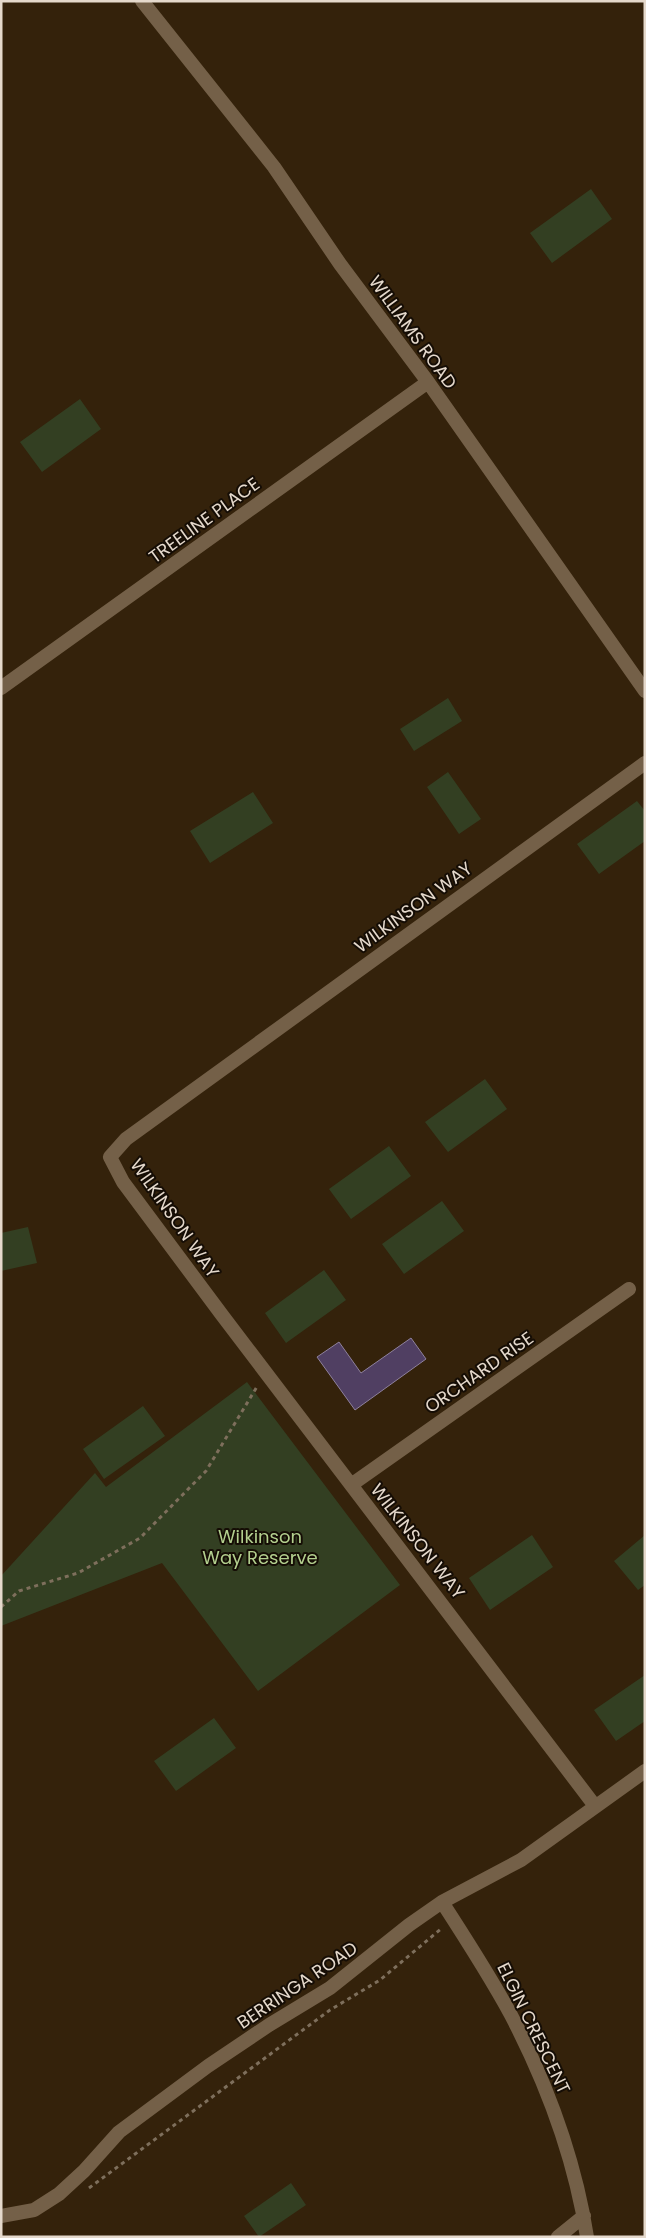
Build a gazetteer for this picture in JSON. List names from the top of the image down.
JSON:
{
  "streets": {
    "street": [
      "WILLIAMS ROAD",
      "TREELINE PLACE",
      "WILKINSON WAY",
      "ORCHARD RISE",
      "BERRINGA ROAD",
      "ELGIN CRESCENT"
    ]
  },
  "crossings": [
    ["WILLIAMS ROAD", "TREELINE PLACE"],
    ["WILKINSON WAY", "ORCHARD RISE"],
    ["WILKINSON WAY", "BERRINGA ROAD"],
    ["BERRINGA ROAD", "ELGIN CRESCENT"]
  ],
  "parks": ["Wilkinson Way Reserve"]
}
